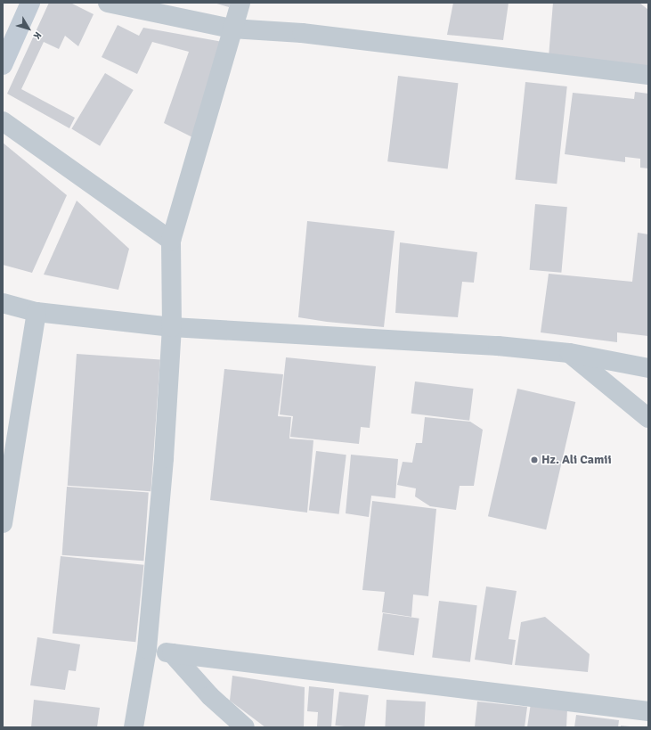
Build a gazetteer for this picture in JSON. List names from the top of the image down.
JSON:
{
  "places": ["Hz. Ali Camii"],
  "north": "bottom right"
}
